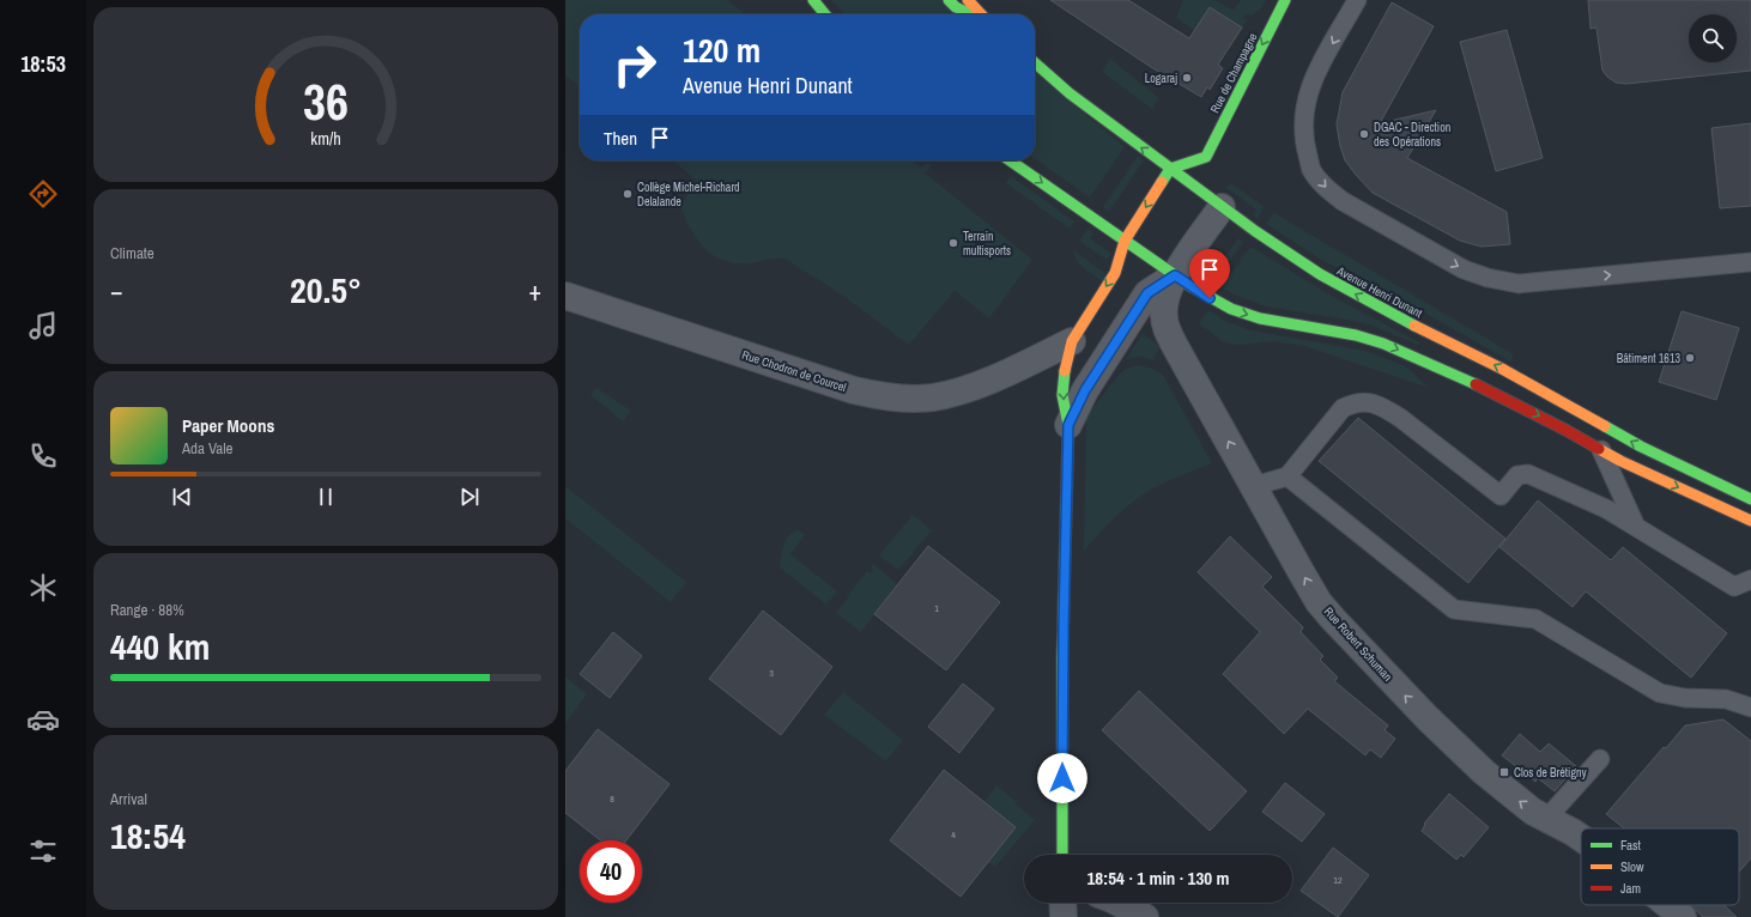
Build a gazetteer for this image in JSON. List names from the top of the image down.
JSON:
{
  "streets": {
    "main road": ["Rue de Champagne", "Avenue Henri Dunant"],
    "street": ["Rue Chodron de Courcel", "Rue Robert Schuman"]
  },
  "crossings": [
    ["Rue de Champagne", "Avenue Henri Dunant"]
  ],
  "one_way": ["Rue de Champagne", "Rue Robert Schuman"],
  "places": {
    "other": [
      "Logaraj",
      "DGAC - Direction des Opérations",
      "Collège Michel-Richard Delalande",
      "Terrain multisports",
      "Bâtiment 1613"
    ],
    "transit": ["Clos de Brétigny"]
  },
  "house_numbers": [
    "1",
    "3",
    "8",
    "4",
    "12"
  ],
  "legend": ["Fast", "Slow", "Jam"],
  "page": {
    "tabs": "18:53",
    "turn": ["120 m", "Avenue Henri Dunant"],
    "then": "Then",
    "tile": [
      "Climate",
      ["Range · 88%", "440 km"],
      ["Arrival", "18:54"]
    ],
    "heat": ["−", "20.5°", "+"],
    "song": ["Paper Moons", "Ada Vale"],
    "limit": "40",
    "trip": "18:54 · 1 min · 130 m",
    "gauge": ["36", "km/h"]
  }
}
